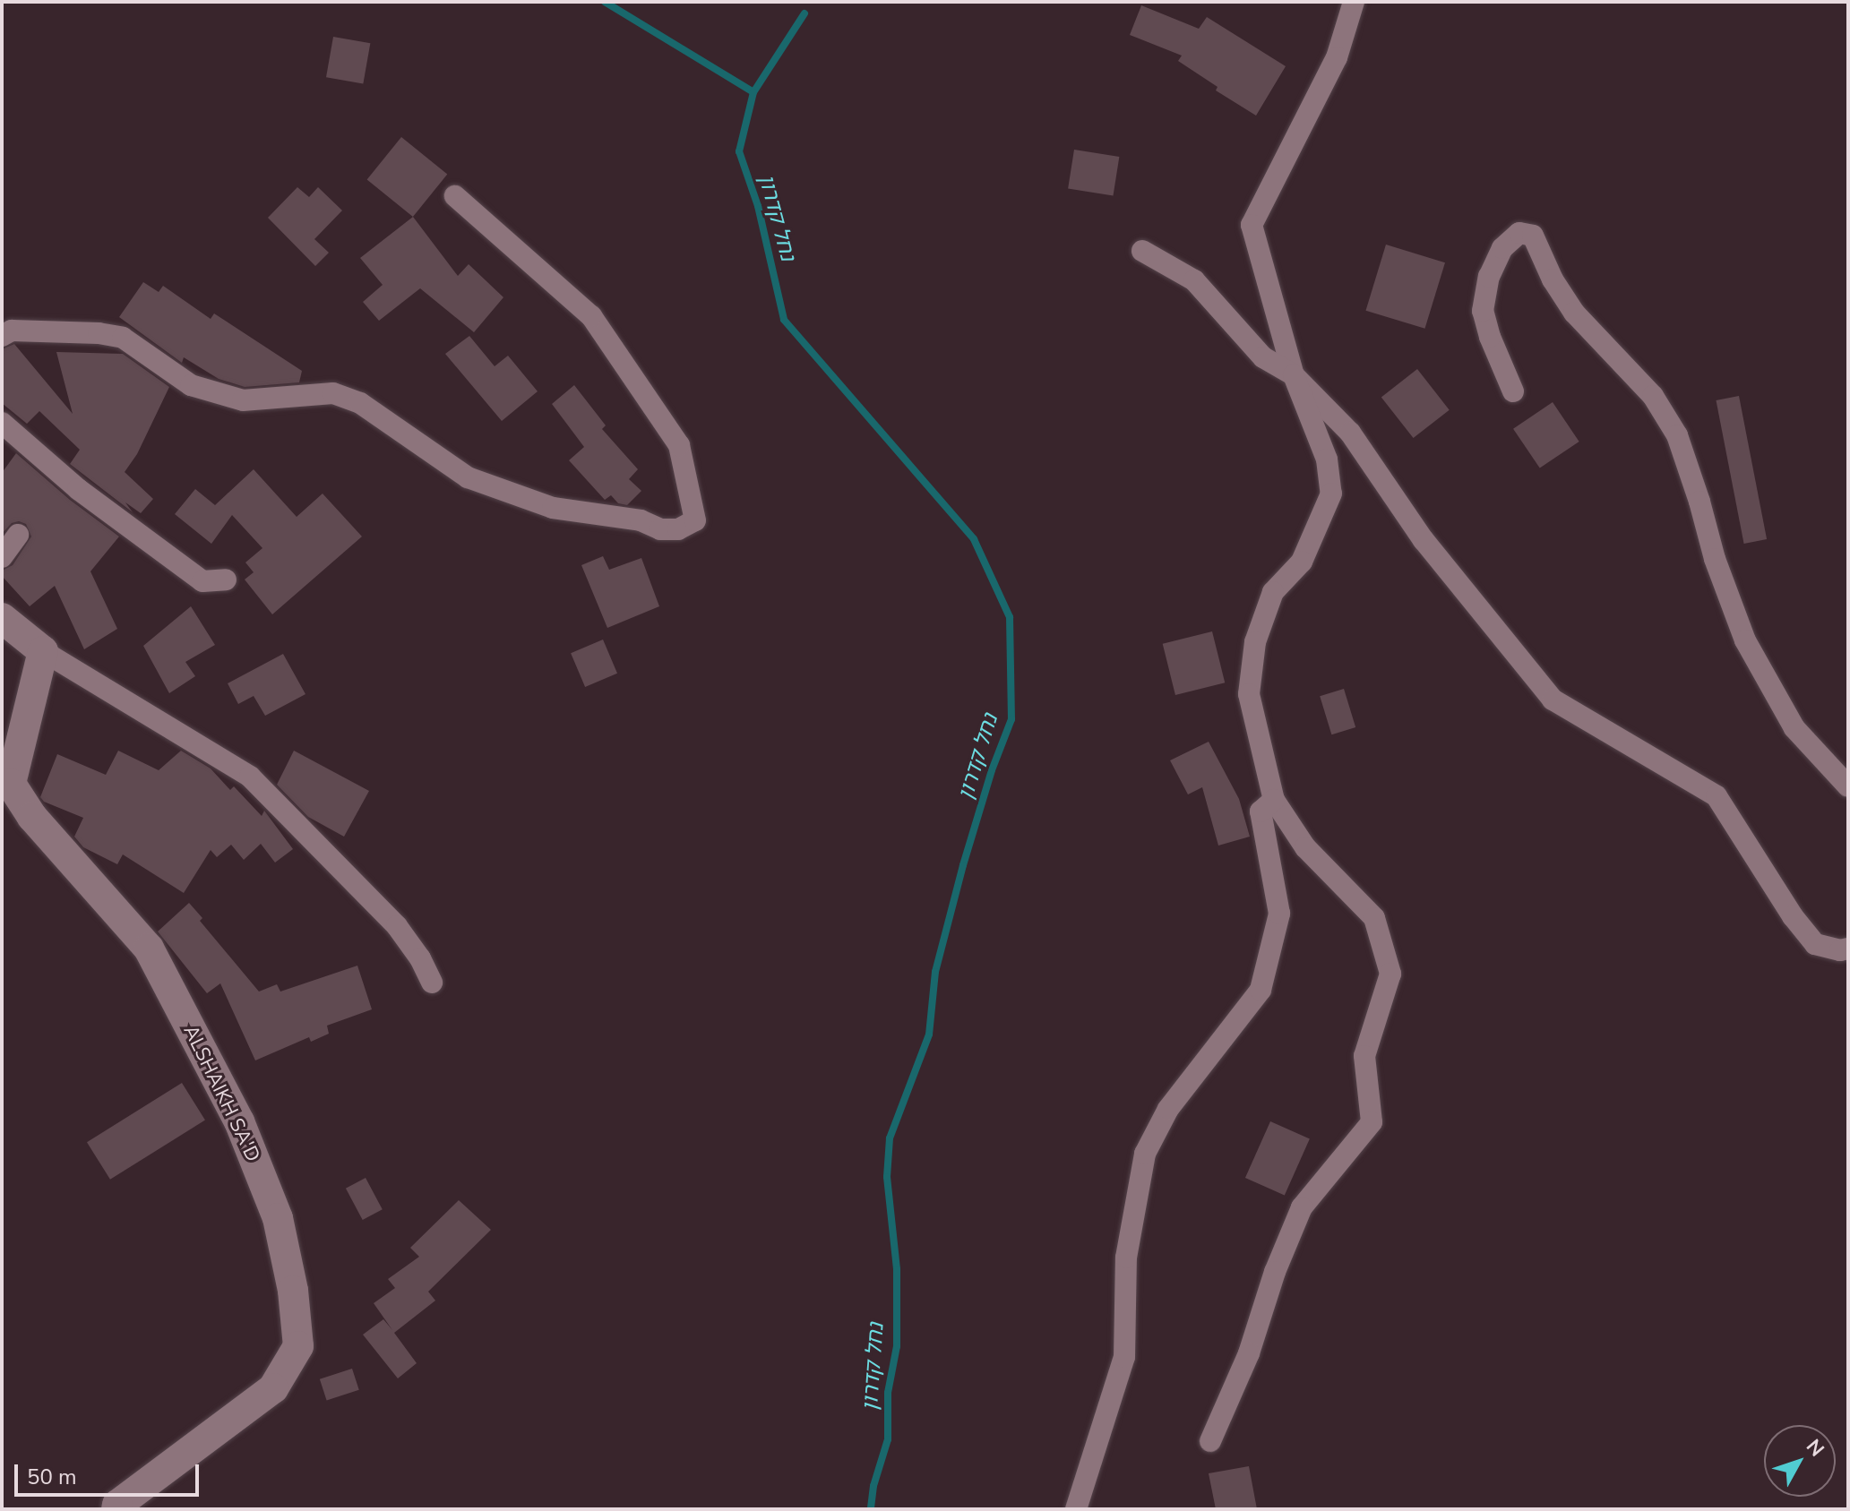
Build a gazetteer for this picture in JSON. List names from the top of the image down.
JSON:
{
  "streets": {
    "street": ["ALSHAIKH SA'D"]
  },
  "water": ["נחל קדרון"],
  "scale_bar": "50 m",
  "north": "top right"
}
